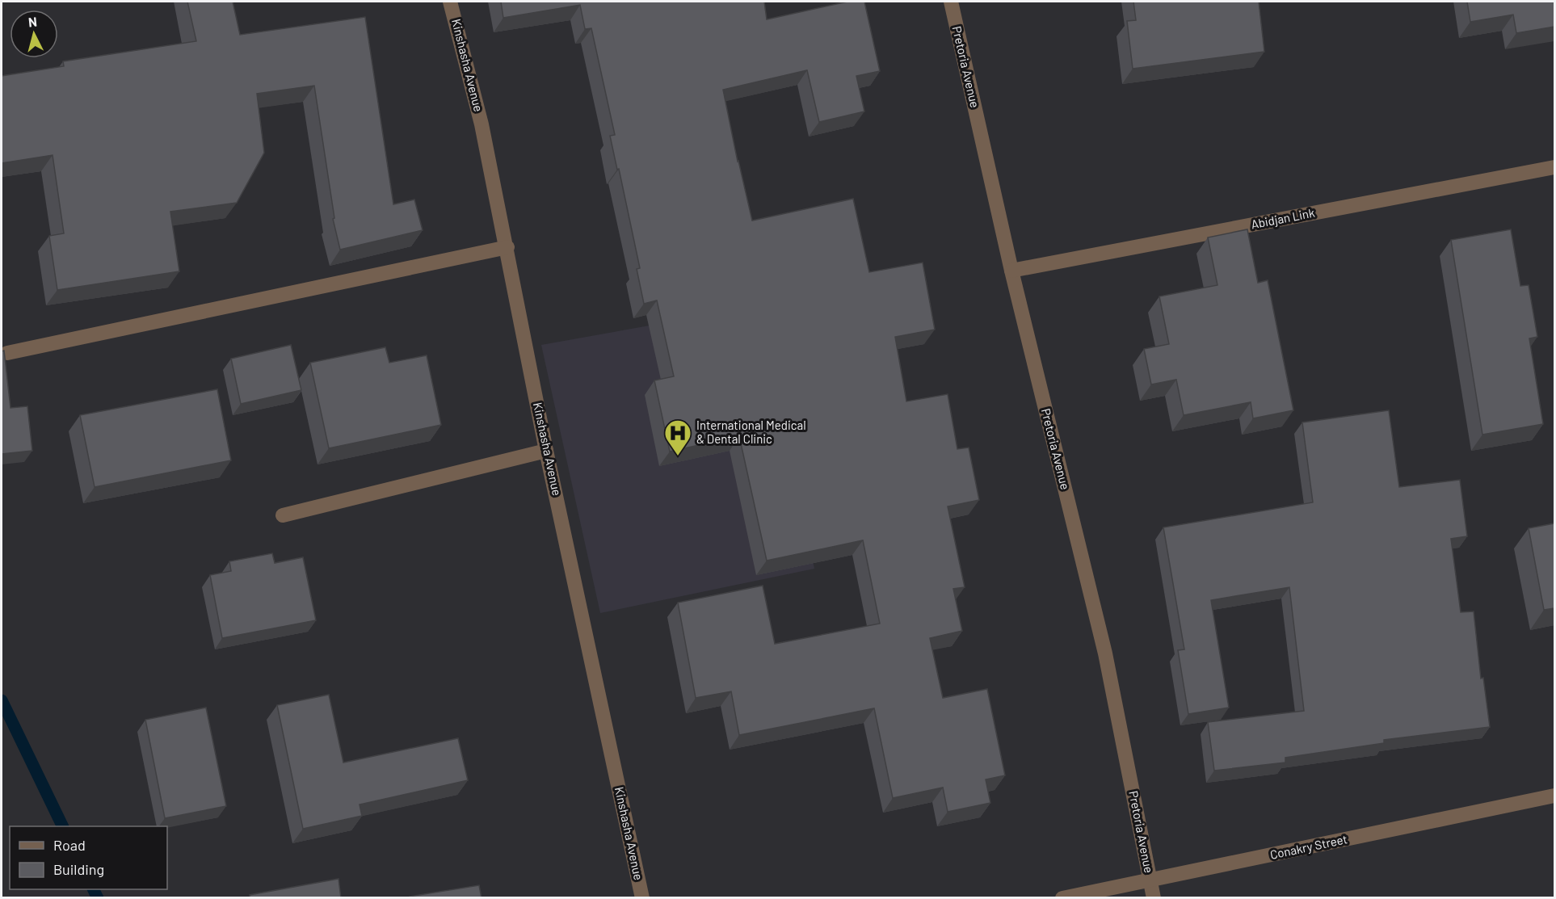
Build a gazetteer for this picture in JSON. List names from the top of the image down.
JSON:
{
  "streets": {
    "street": [
      "Kinshasha Avenue",
      "Pretoria Avenue",
      "Abidjan Link",
      "Conakry Street"
    ]
  },
  "crossings": [
    ["Pretoria Avenue", "Abidjan Link"],
    ["Pretoria Avenue", "Conakry Street"]
  ],
  "places": {
    "hospital": ["International Medical & Dental Clinic"]
  },
  "legend": ["Road", "Building"],
  "north": "top"
}
